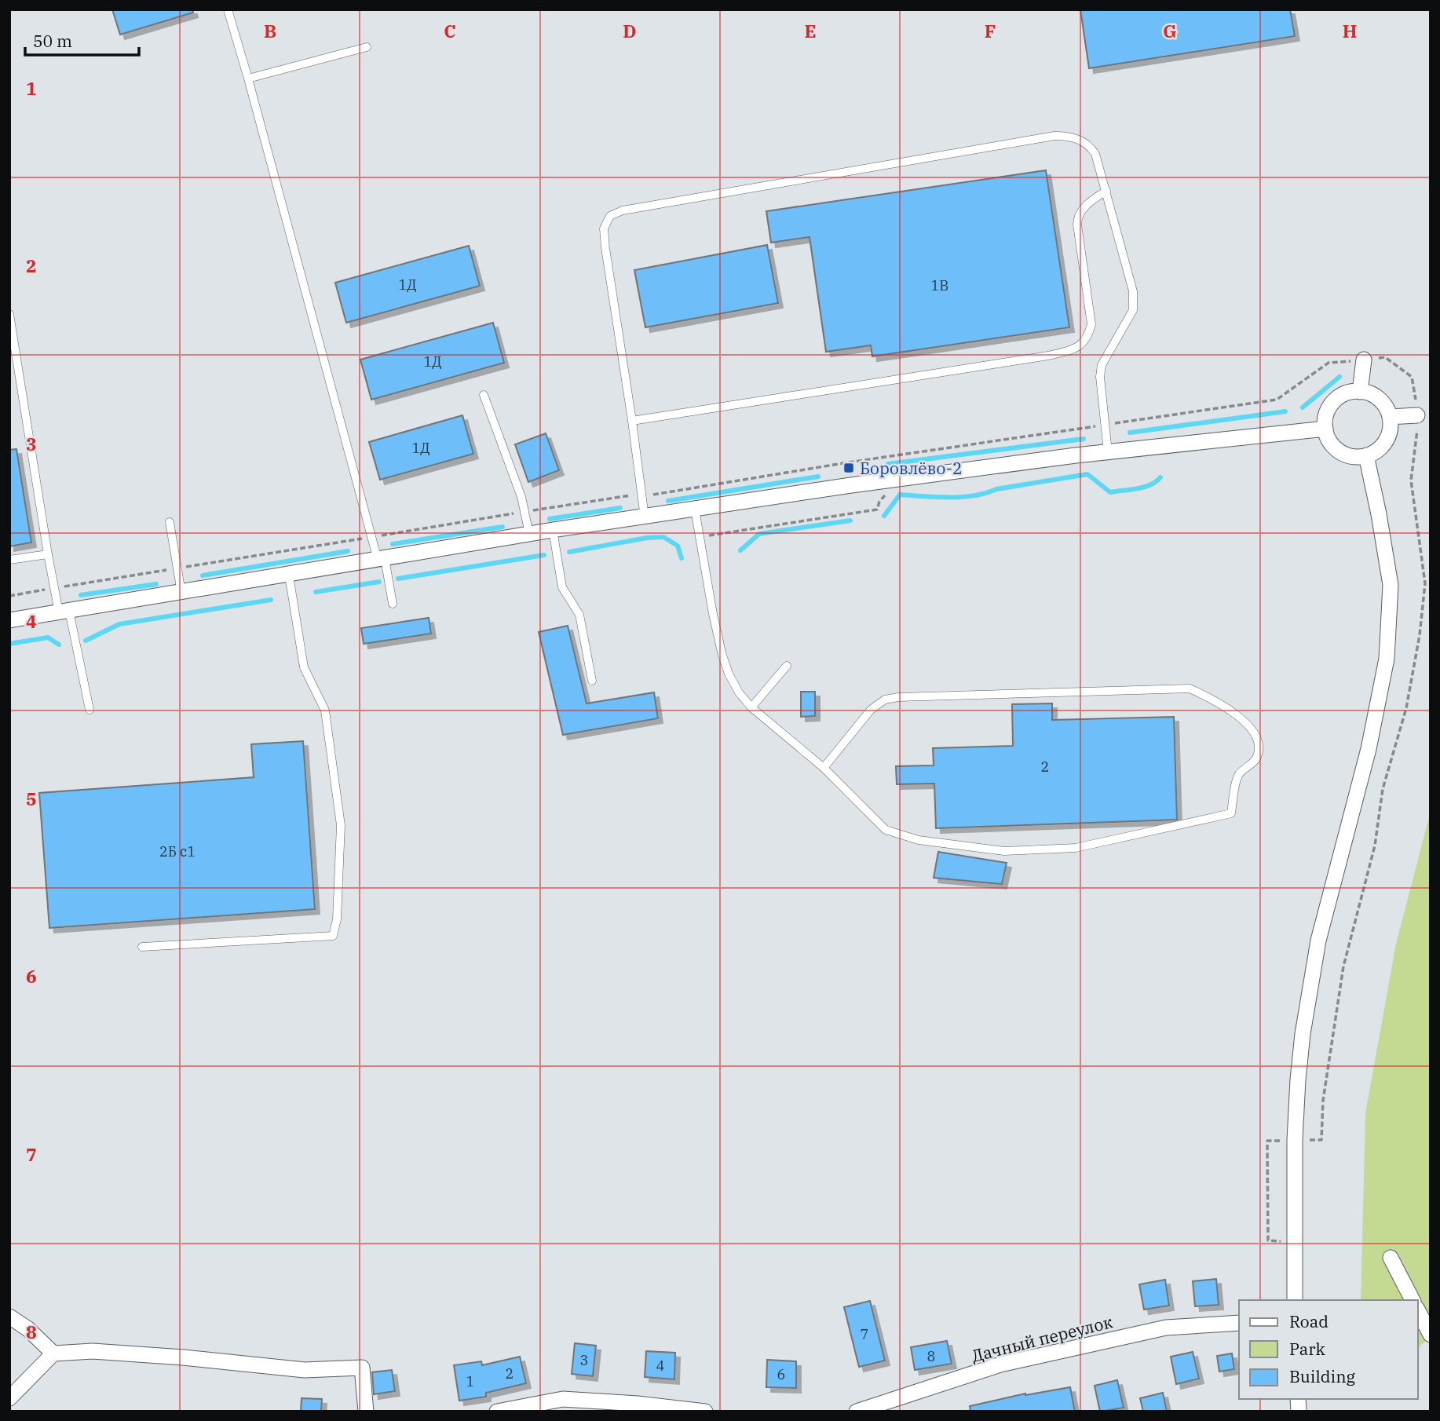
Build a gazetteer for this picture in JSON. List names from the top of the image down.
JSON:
{
  "streets": {
    "street": ["Дачный переулок"]
  },
  "places": {
    "transit": ["Боровлёво-2"]
  },
  "house_numbers": [
    "1Д",
    "1В",
    "1Д",
    "1Д",
    "2",
    "2Б с1",
    "7",
    "8",
    "3",
    "4",
    "2",
    "6",
    "1"
  ],
  "legend": ["Road", "Park", "Building"],
  "scale_bar": "50 m",
  "grid": {
    "columns": [
      "B",
      "C",
      "D",
      "E",
      "F",
      "G",
      "H"
    ],
    "rows": [
      "1",
      "2",
      "3",
      "4",
      "5",
      "6",
      "7",
      "8"
    ]
  }
}
